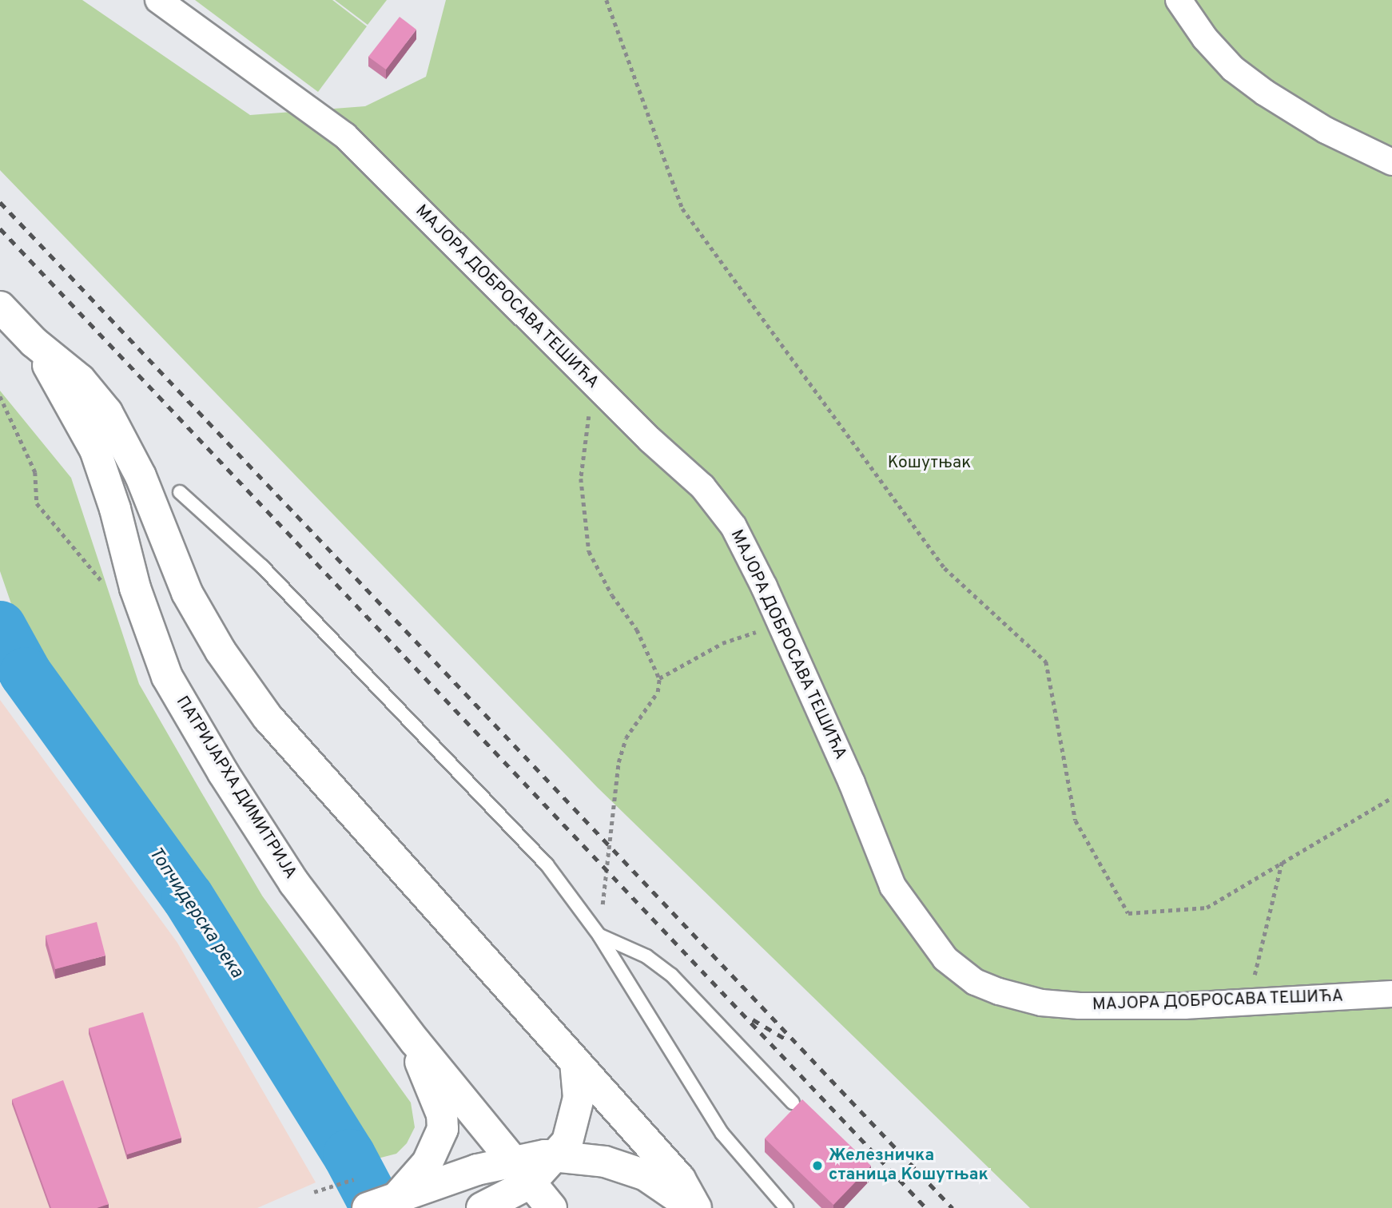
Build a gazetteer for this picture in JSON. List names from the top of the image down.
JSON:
{
  "streets": {
    "main road": ["ПАТРИЈАРХА ДИМИТРИЈА"],
    "street": ["МАЈОРА ДОБРОСАВА ТЕШИЋА"]
  },
  "water": ["Топчидерска река"],
  "parks": ["Кошутњак"],
  "places": ["Железничка станица Кошутњак"]
}
